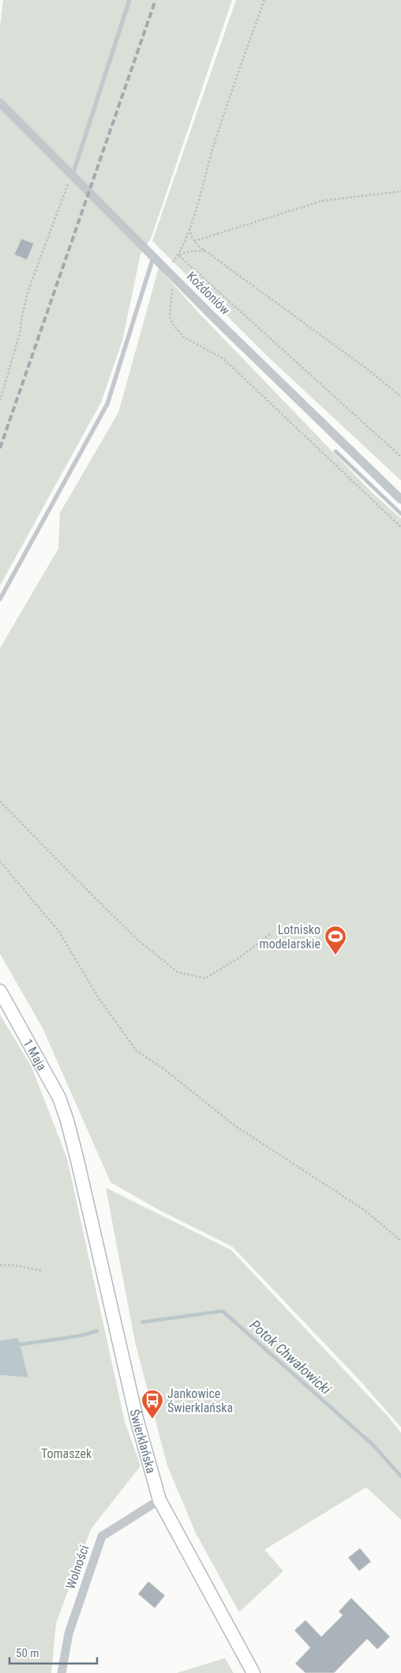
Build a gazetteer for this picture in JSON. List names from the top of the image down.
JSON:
{
  "streets": {
    "main road": ["1 Maja", "Świerklańska"],
    "street": ["Kożdoniów", "Wolności"]
  },
  "crossings": [
    ["1 Maja", "Świerklańska"],
    ["Świerklańska", "Wolności"]
  ],
  "water": ["Potok Chwałowicki"],
  "parks": ["Tomaszek"],
  "places": {
    "sports": ["Lotnisko modelarskie"],
    "bus stop": ["Jankowice Świerklańska"]
  },
  "scale_bar": "50 m"
}
